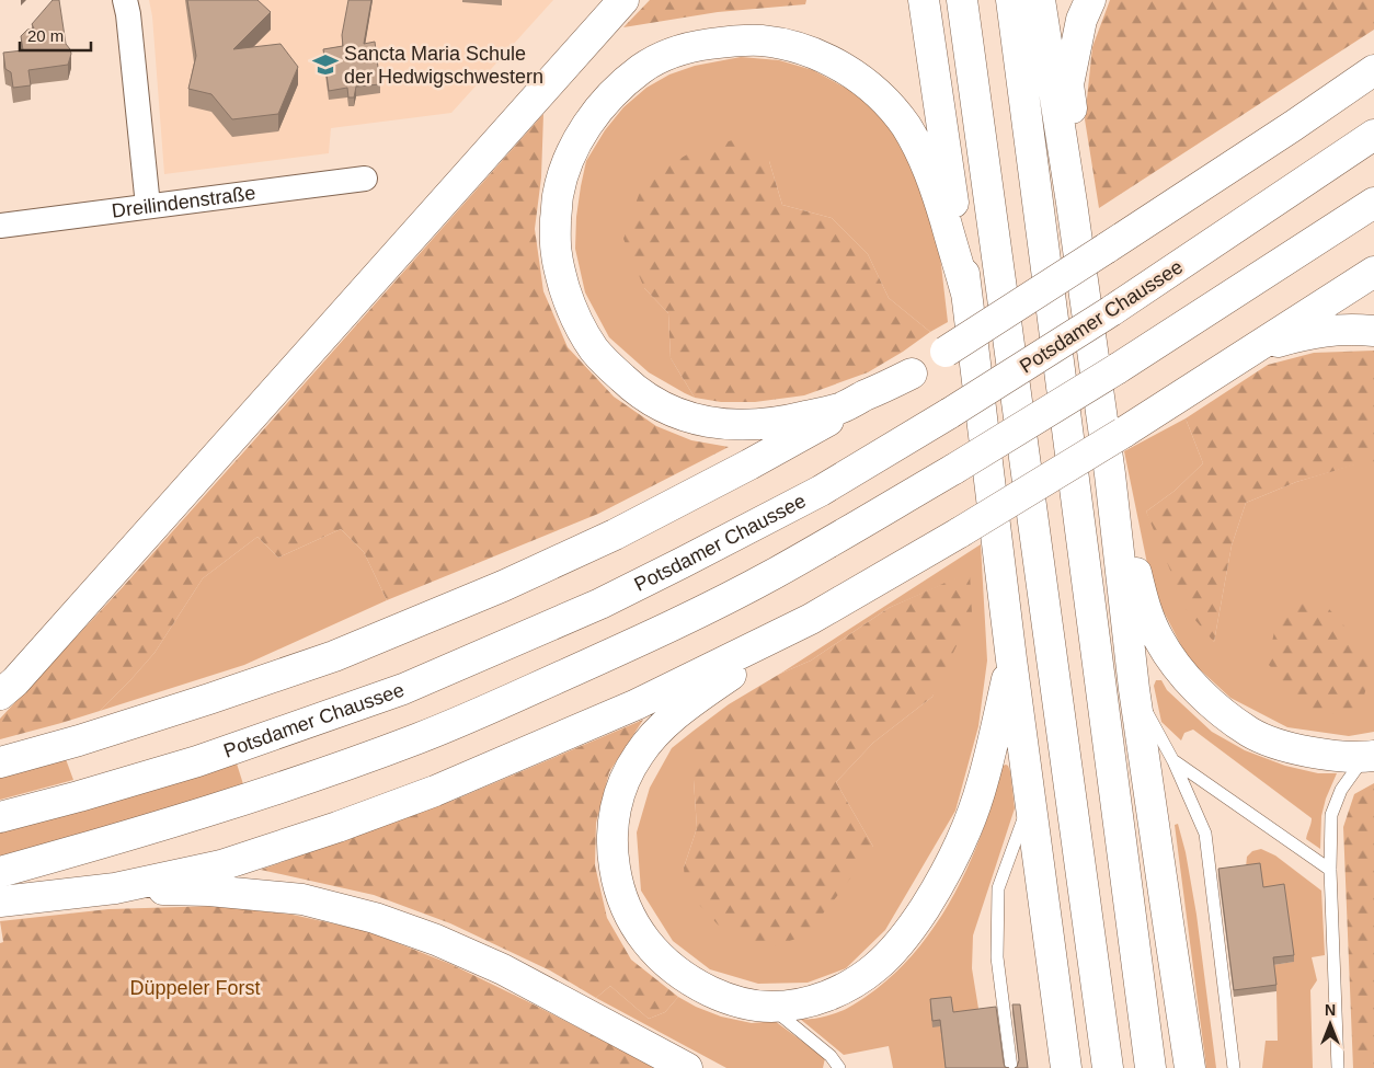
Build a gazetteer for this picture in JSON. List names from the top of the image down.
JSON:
{
  "streets": {
    "main road": ["Potsdamer Chaussee"],
    "street": ["Dreilindenstraße"]
  },
  "parks": ["Düppeler Forst"],
  "places": {
    "school or university": ["Sancta Maria Schule der Hedwigschwestern"]
  },
  "scale_bar": "20 m",
  "north": "top"
}
